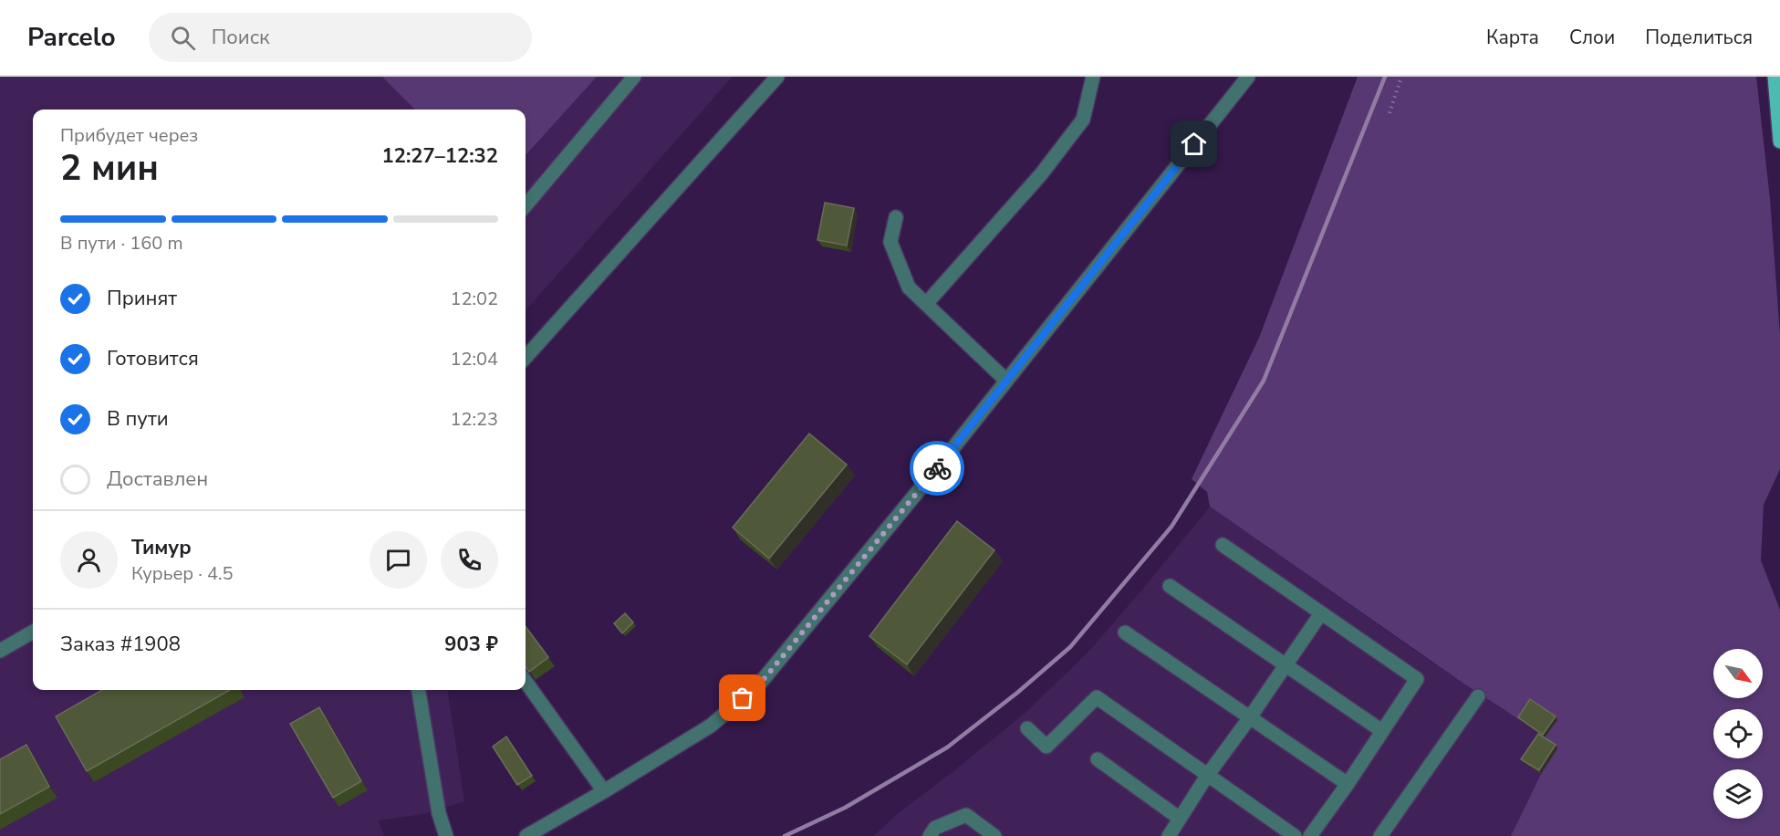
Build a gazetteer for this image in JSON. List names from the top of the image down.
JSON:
{
  "north": "bottom right",
  "page": {
    "header": "Parcelo",
    "search": "Поиск",
    "nav": ["Карта", "Слои", "Поделиться"],
    "heading": ["2 мин", "Прибудет через", "12:27–12:32"],
    "panel": [
      "Тимур",
      "Курьер · 4.5",
      "Заказ #1908",
      "903 ₽"
    ],
    "bar": "В пути · 160 m",
    "list": [
      ["Принят", "12:02"],
      ["Готовится", "12:04"],
      ["В пути", "12:23"],
      "Доставлен"
    ]
  }
}
